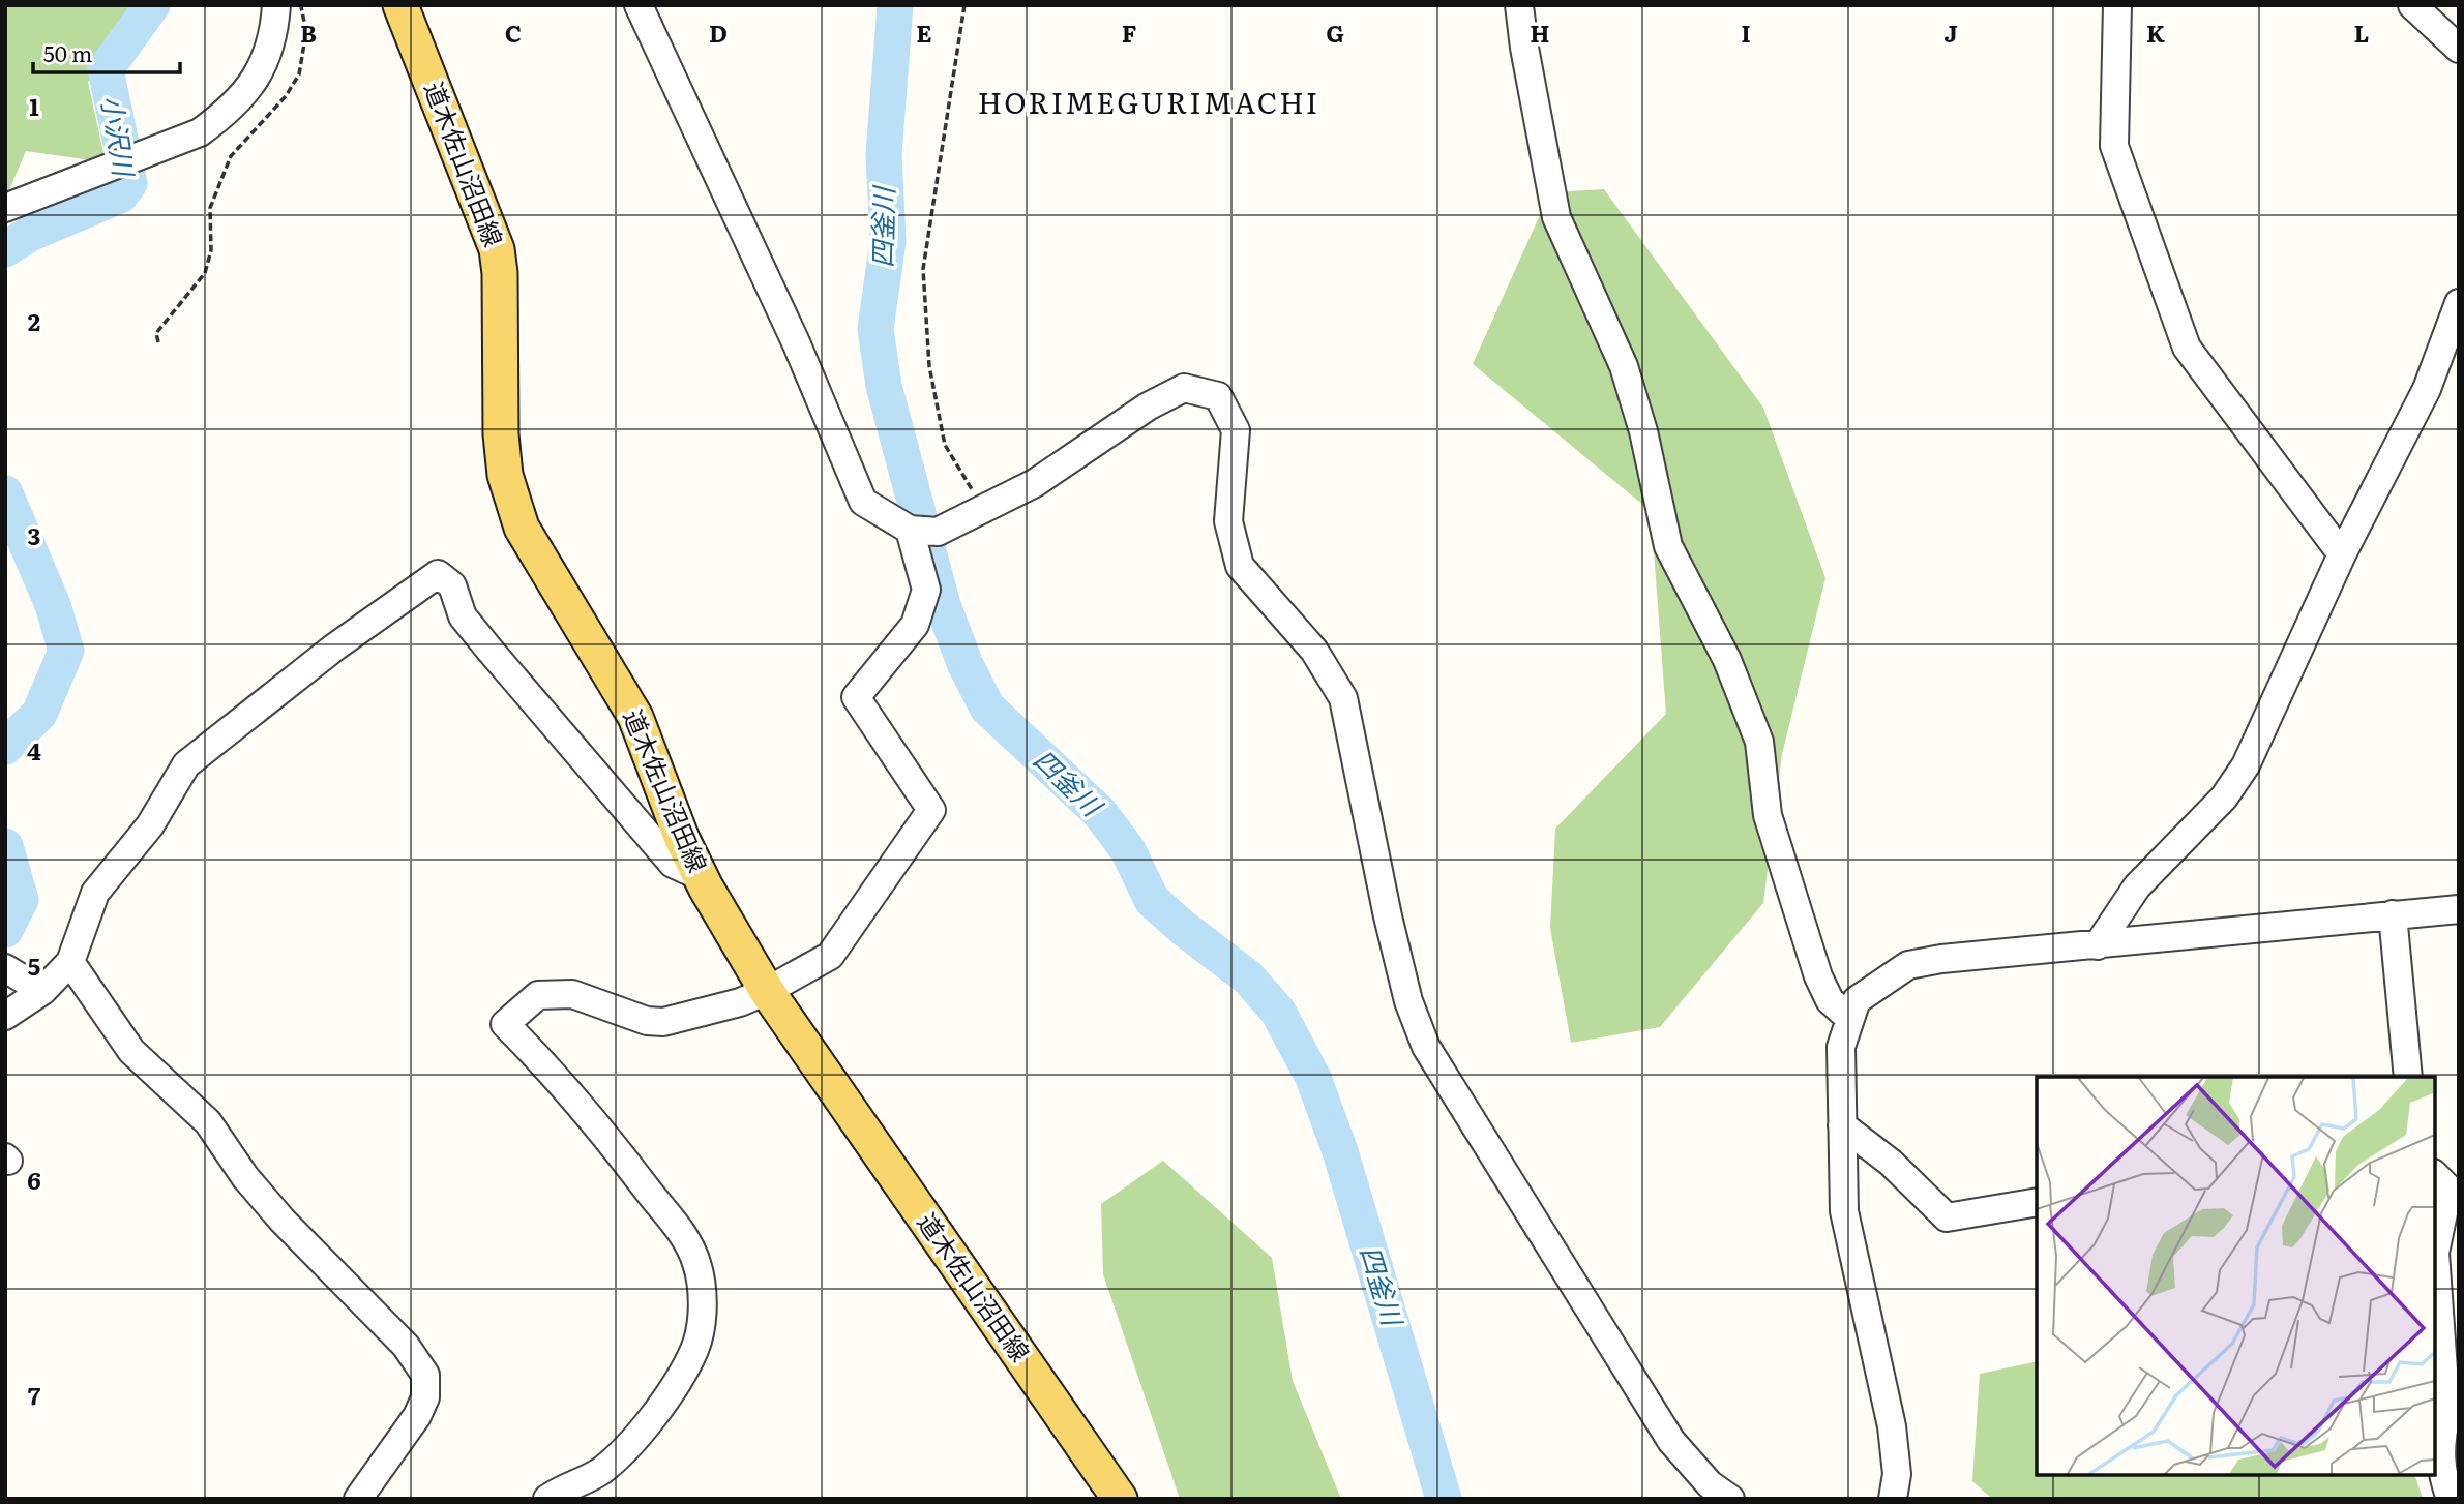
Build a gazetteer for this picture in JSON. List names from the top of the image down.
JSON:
{
  "streets": {
    "main road": ["道木佐山沼田線"]
  },
  "districts": ["HORIMEGURIMACHI"],
  "water": ["小沢川", "四釜川"],
  "scale_bar": "50 m",
  "grid": {
    "columns": [
      "B",
      "C",
      "D",
      "E",
      "F",
      "G",
      "H",
      "I",
      "J",
      "K",
      "L"
    ],
    "rows": [
      "1",
      "2",
      "3",
      "4",
      "5",
      "6",
      "7"
    ]
  }
}
